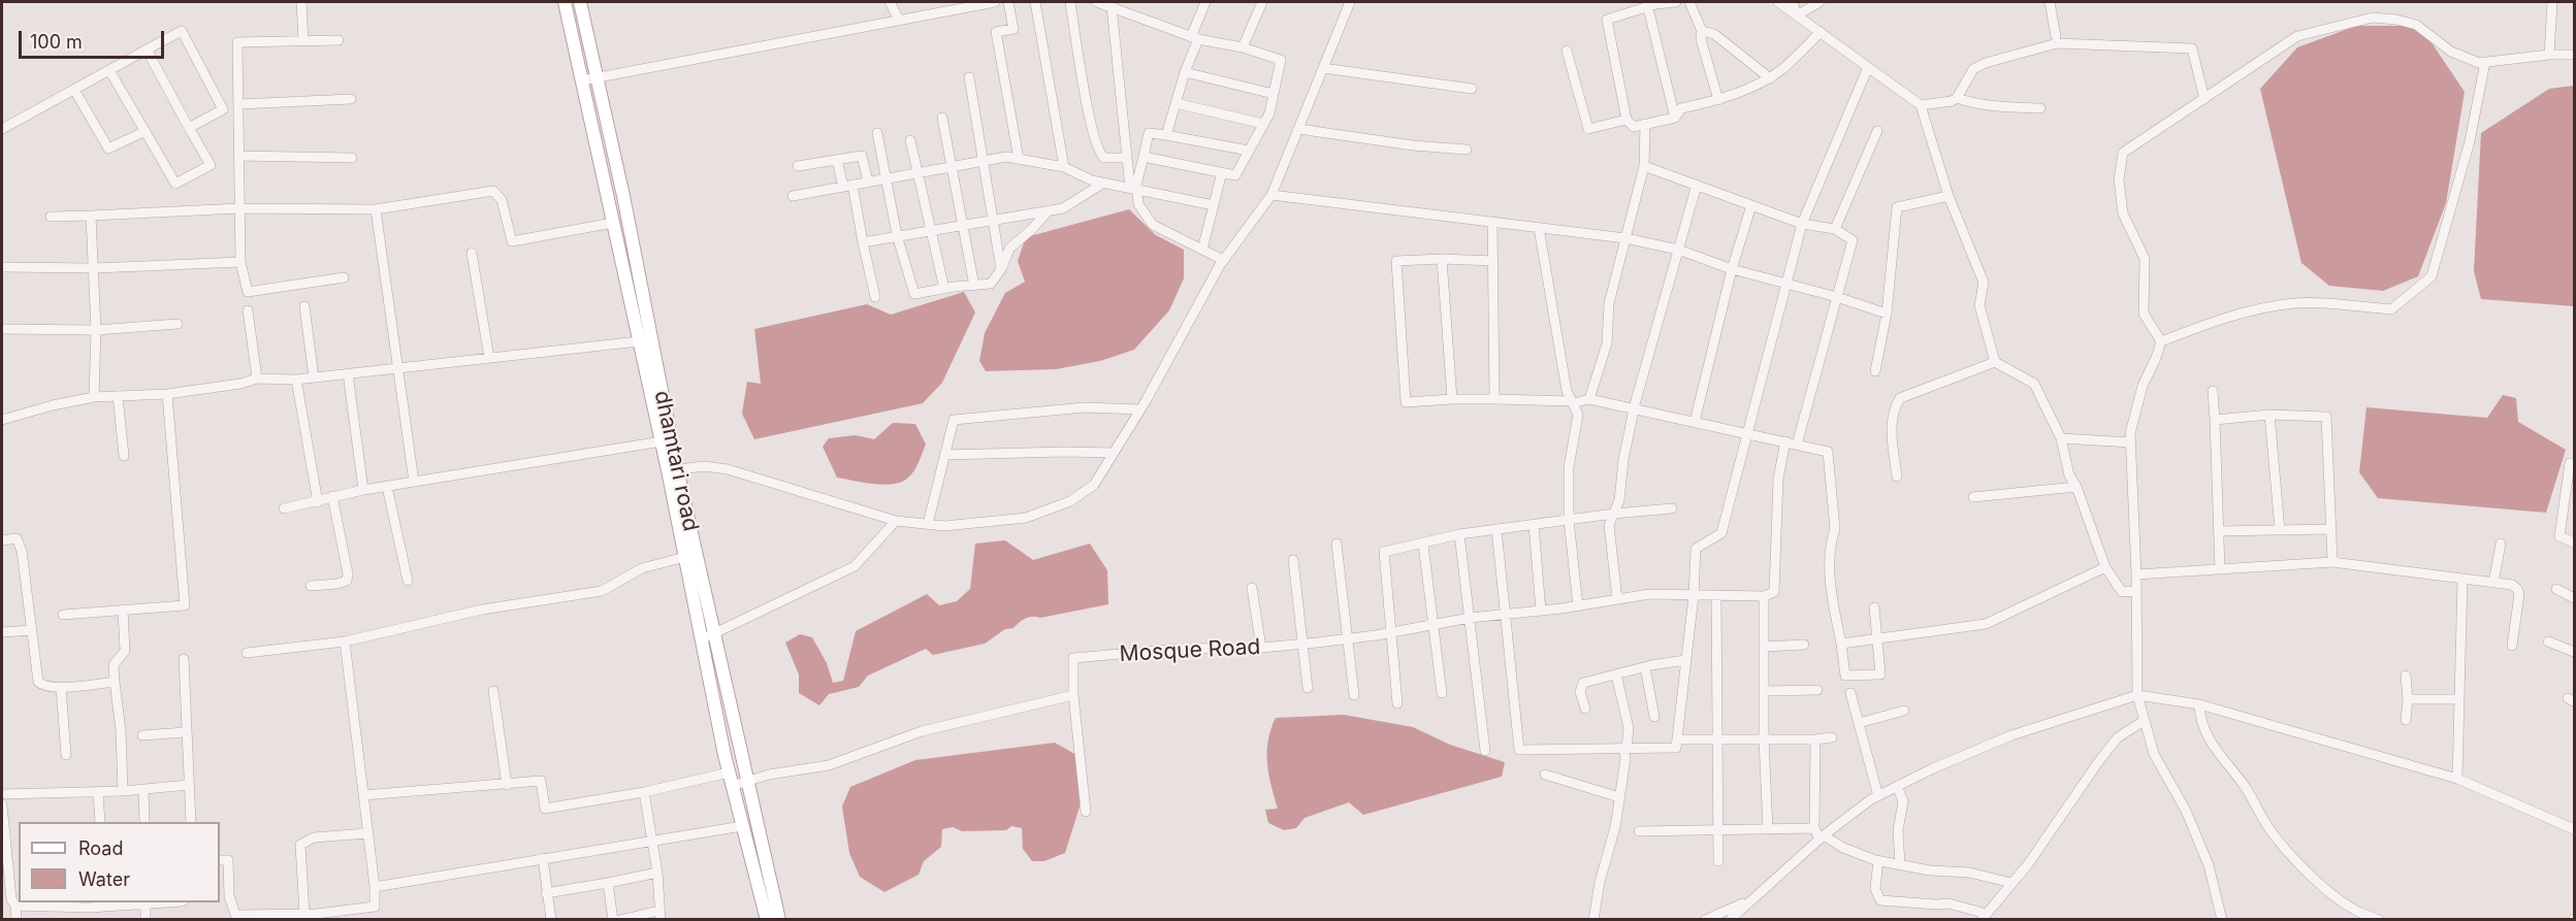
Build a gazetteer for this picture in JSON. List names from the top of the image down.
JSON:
{
  "streets": {
    "main road": ["dhamtari road"],
    "street": ["Mosque Road"]
  },
  "legend": ["Road", "Water"],
  "scale_bar": "100 m"
}
